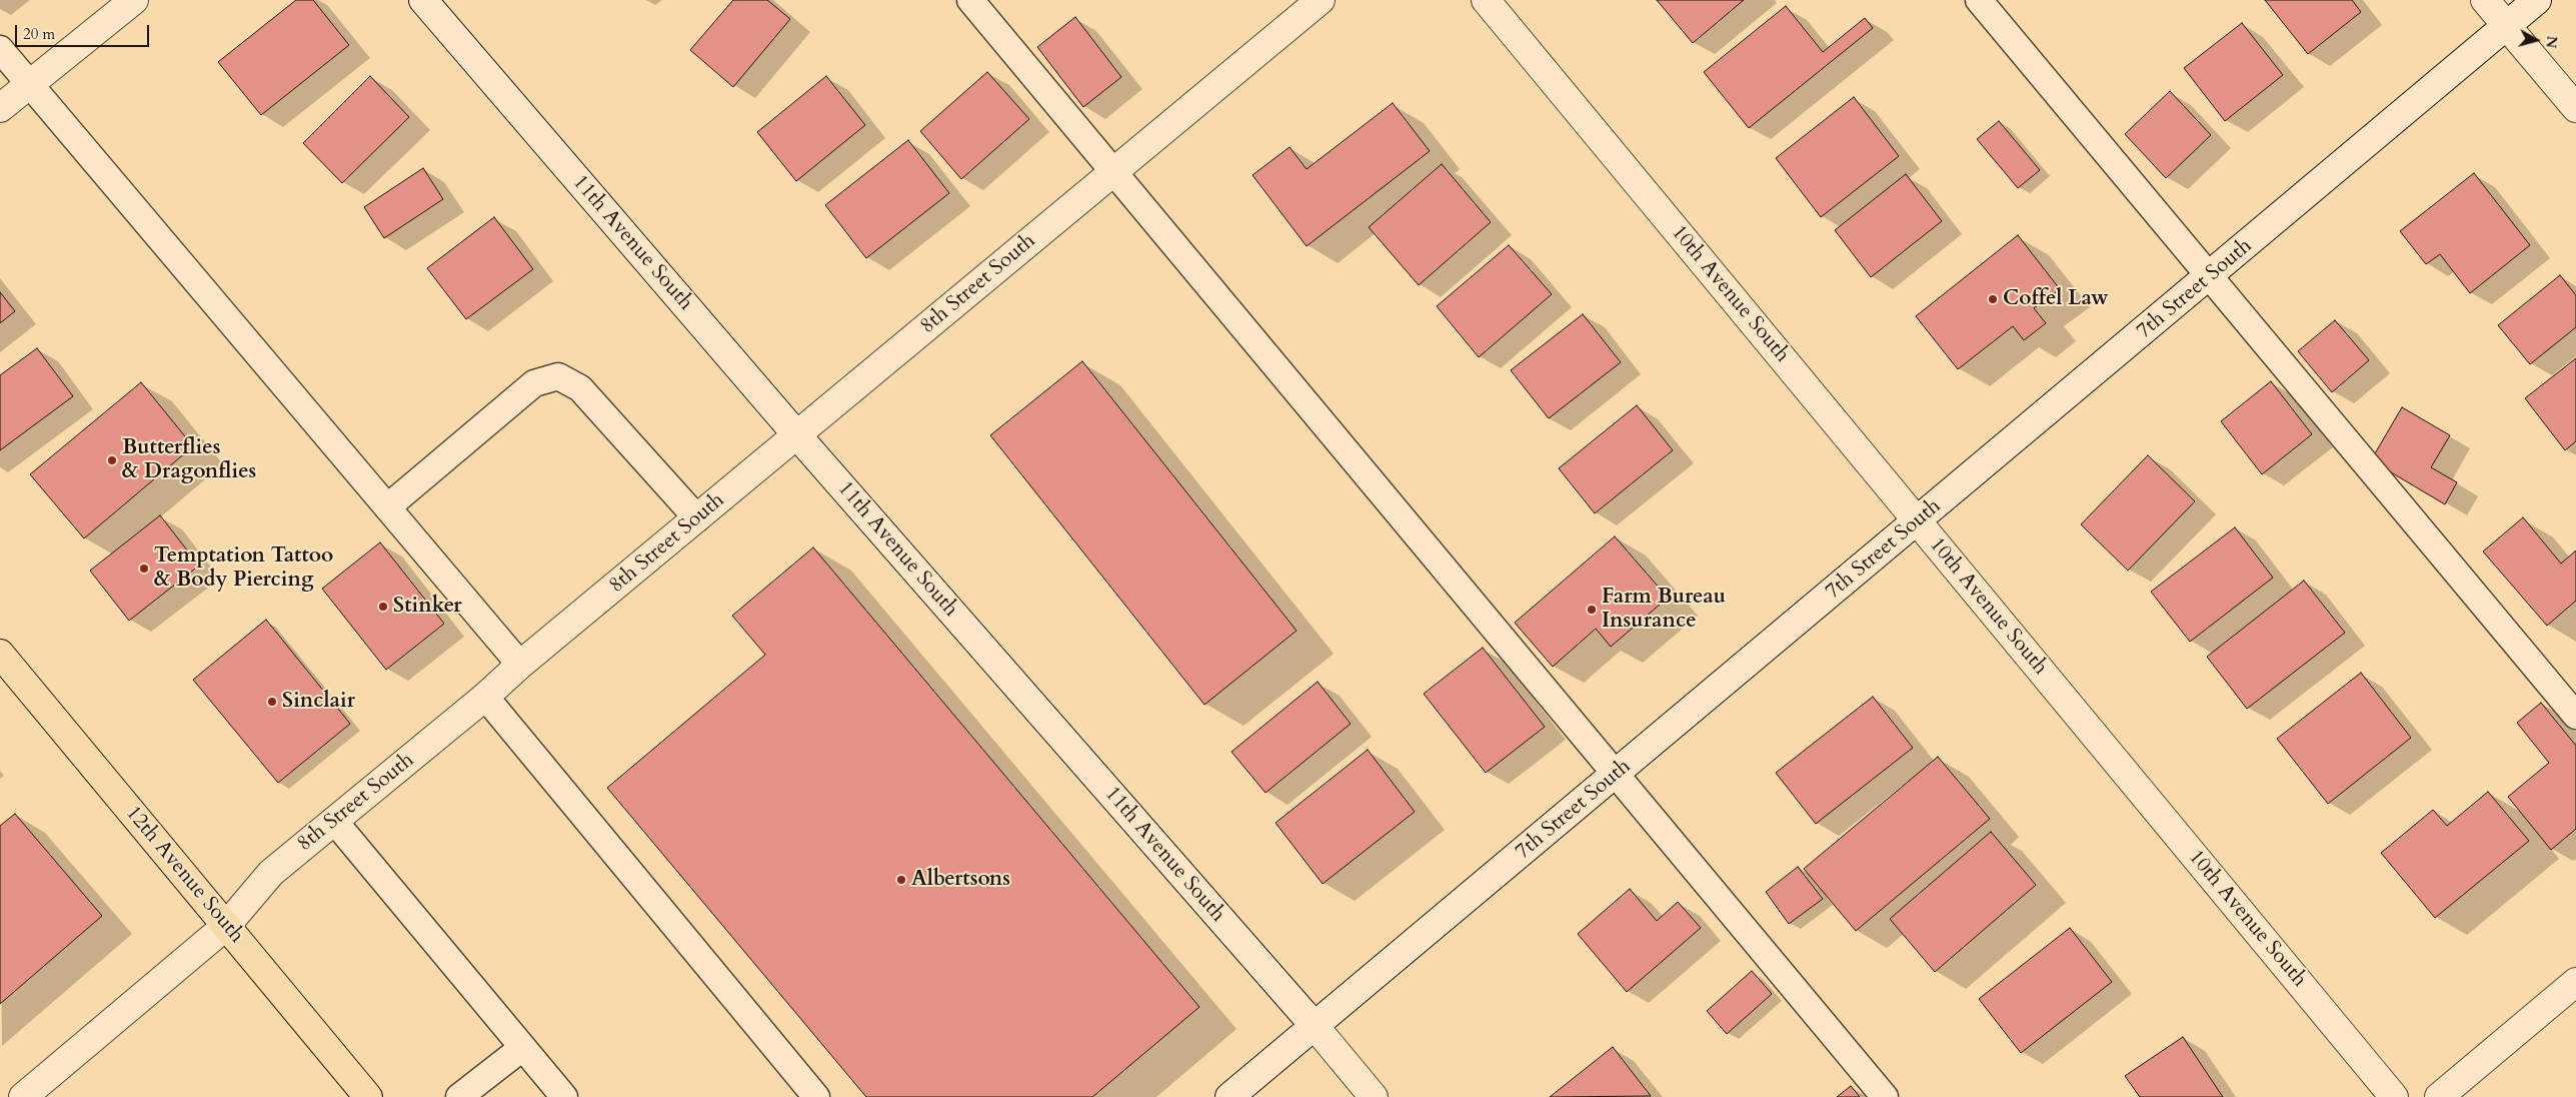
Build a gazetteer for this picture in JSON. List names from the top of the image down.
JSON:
{
  "streets": {
    "main road": ["12th Avenue South"],
    "street": [
      "11th Avenue South",
      "8th Street South",
      "7th Street South",
      "10th Avenue South"
    ]
  },
  "crossings": [
    ["11th Avenue South", "8th Street South"],
    ["11th Avenue South", "7th Street South"],
    ["8th Street South", "12th Avenue South"],
    ["7th Street South", "10th Avenue South"]
  ],
  "places": [
    "Coffel Law",
    "Butterflies & Dragonflies",
    "Temptation Tattoo & Body Piercing",
    "Stinker",
    "Farm Bureau Insurance",
    "Sinclair",
    "Albertsons"
  ],
  "scale_bar": "20 m",
  "north": "right"
}
